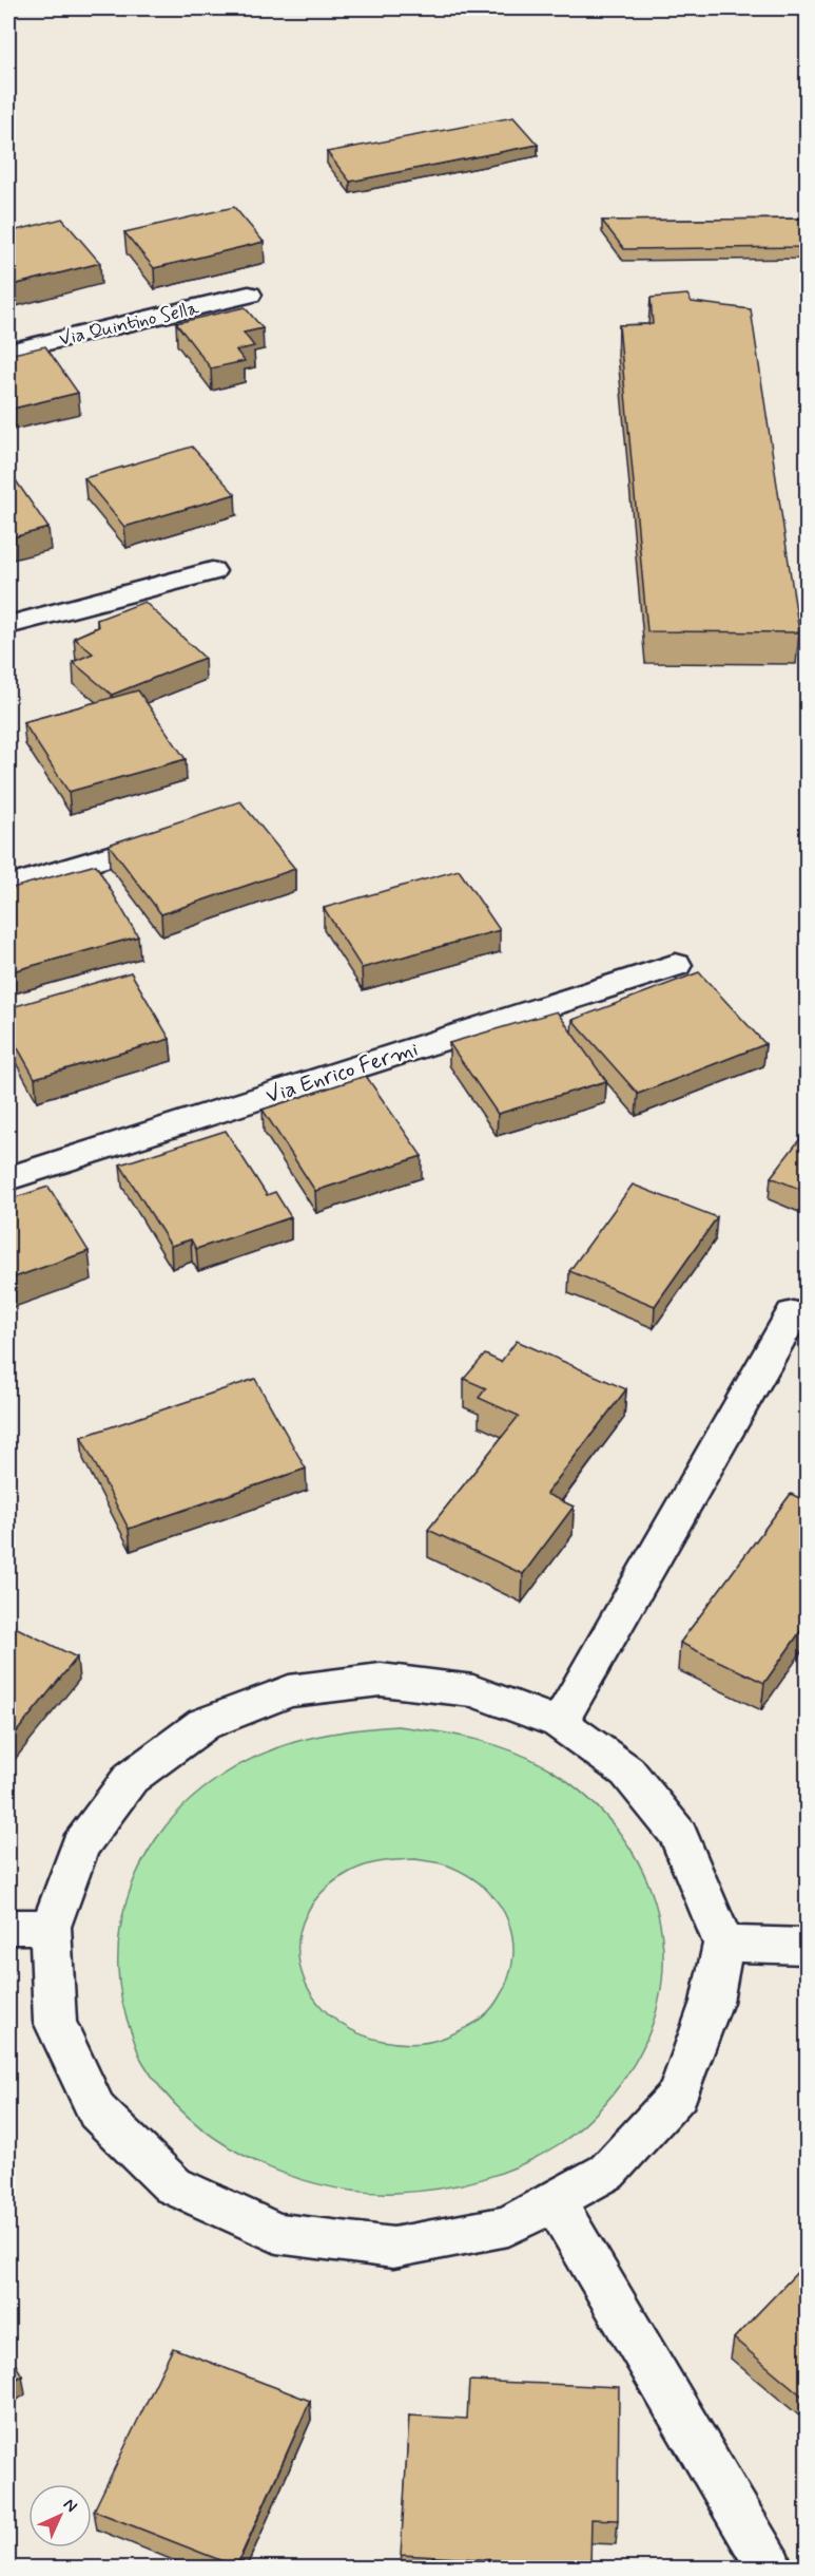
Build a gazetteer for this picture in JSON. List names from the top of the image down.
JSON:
{
  "streets": {
    "street": ["Via Quintino Sella", "Via Enrico Fermi"]
  },
  "north": "top right"
}
